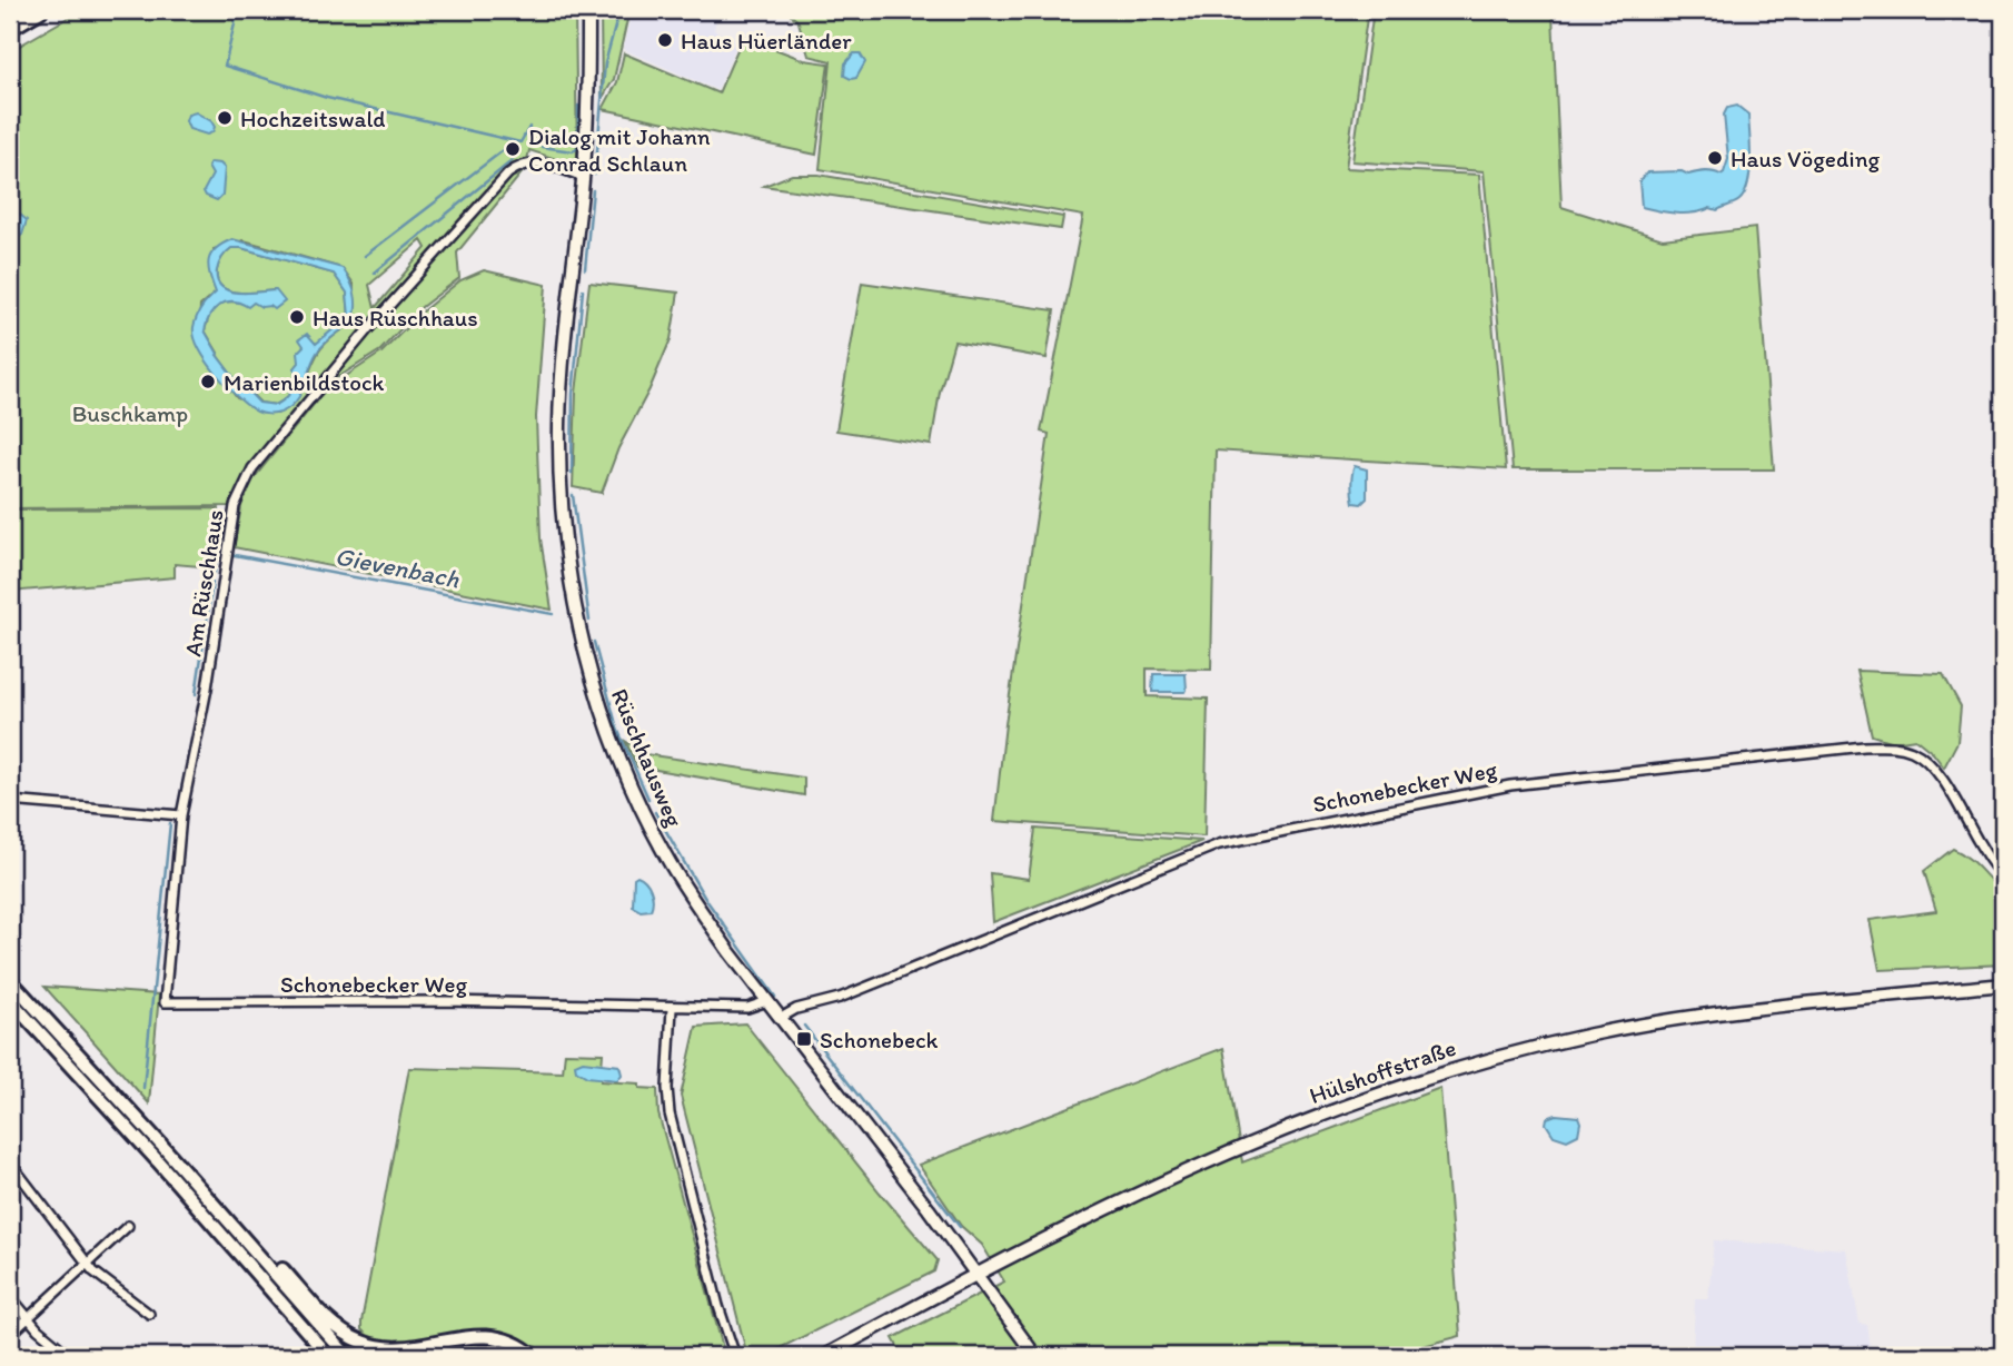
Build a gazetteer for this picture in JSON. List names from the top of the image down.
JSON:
{
  "streets": {
    "main road": ["Rüschhausweg", "Hülshoffstraße"],
    "street": ["Am Rüschhaus", "Schonebecker Weg"]
  },
  "crossings": [
    ["Am Rüschhaus", "Rüschhausweg"],
    ["Am Rüschhaus", "Schonebecker Weg"],
    ["Rüschhausweg", "Schonebecker Weg"],
    ["Rüschhausweg", "Hülshoffstraße"]
  ],
  "water": ["Gievenbach"],
  "parks": ["Buschkamp"],
  "places": {
    "other": [
      "Haus Hüerländer",
      "Hochzeitswald",
      "Dialog mit Johann Conrad Schlaun",
      "Haus Vögeding",
      "Haus Rüschhaus",
      "Marienbildstock"
    ],
    "transit": ["Schonebeck"]
  }
}
